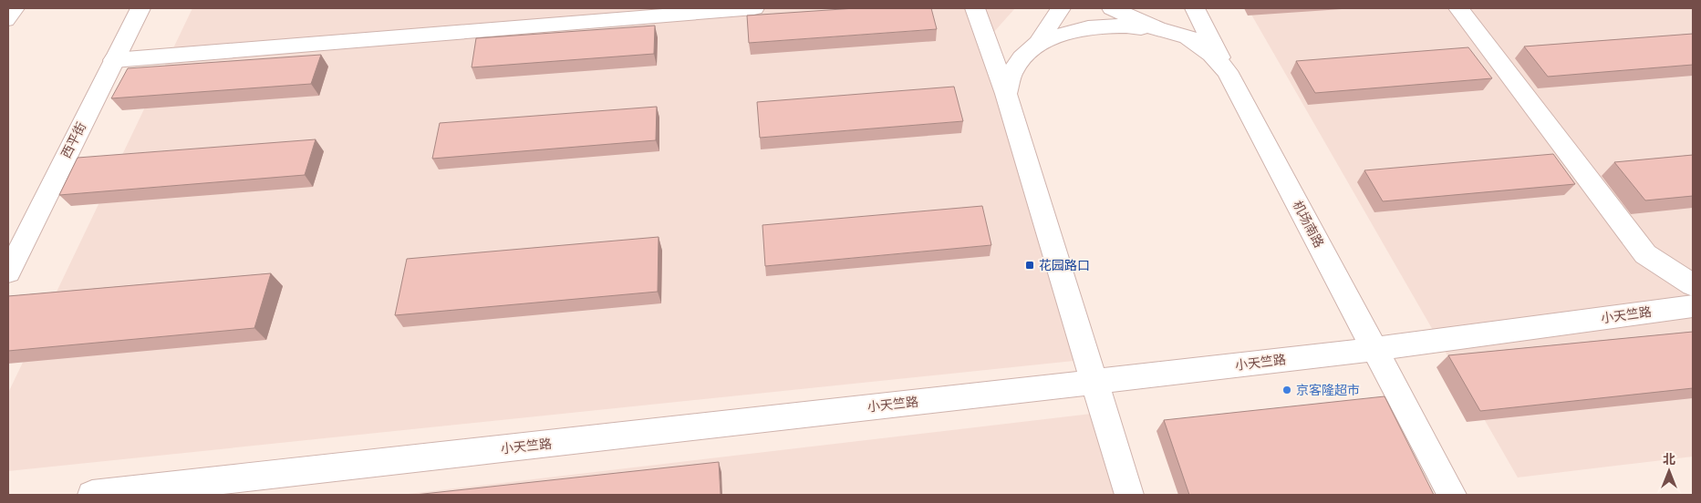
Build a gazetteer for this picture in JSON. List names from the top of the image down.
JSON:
{
  "streets": {
    "street": ["西平街", "机场南路", "小天竺路"]
  },
  "crossings": [
    ["机场南路", "小天竺路"]
  ],
  "places": {
    "transit": ["花园路口"],
    "other": ["京客隆超市"]
  },
  "north": "top"
}
